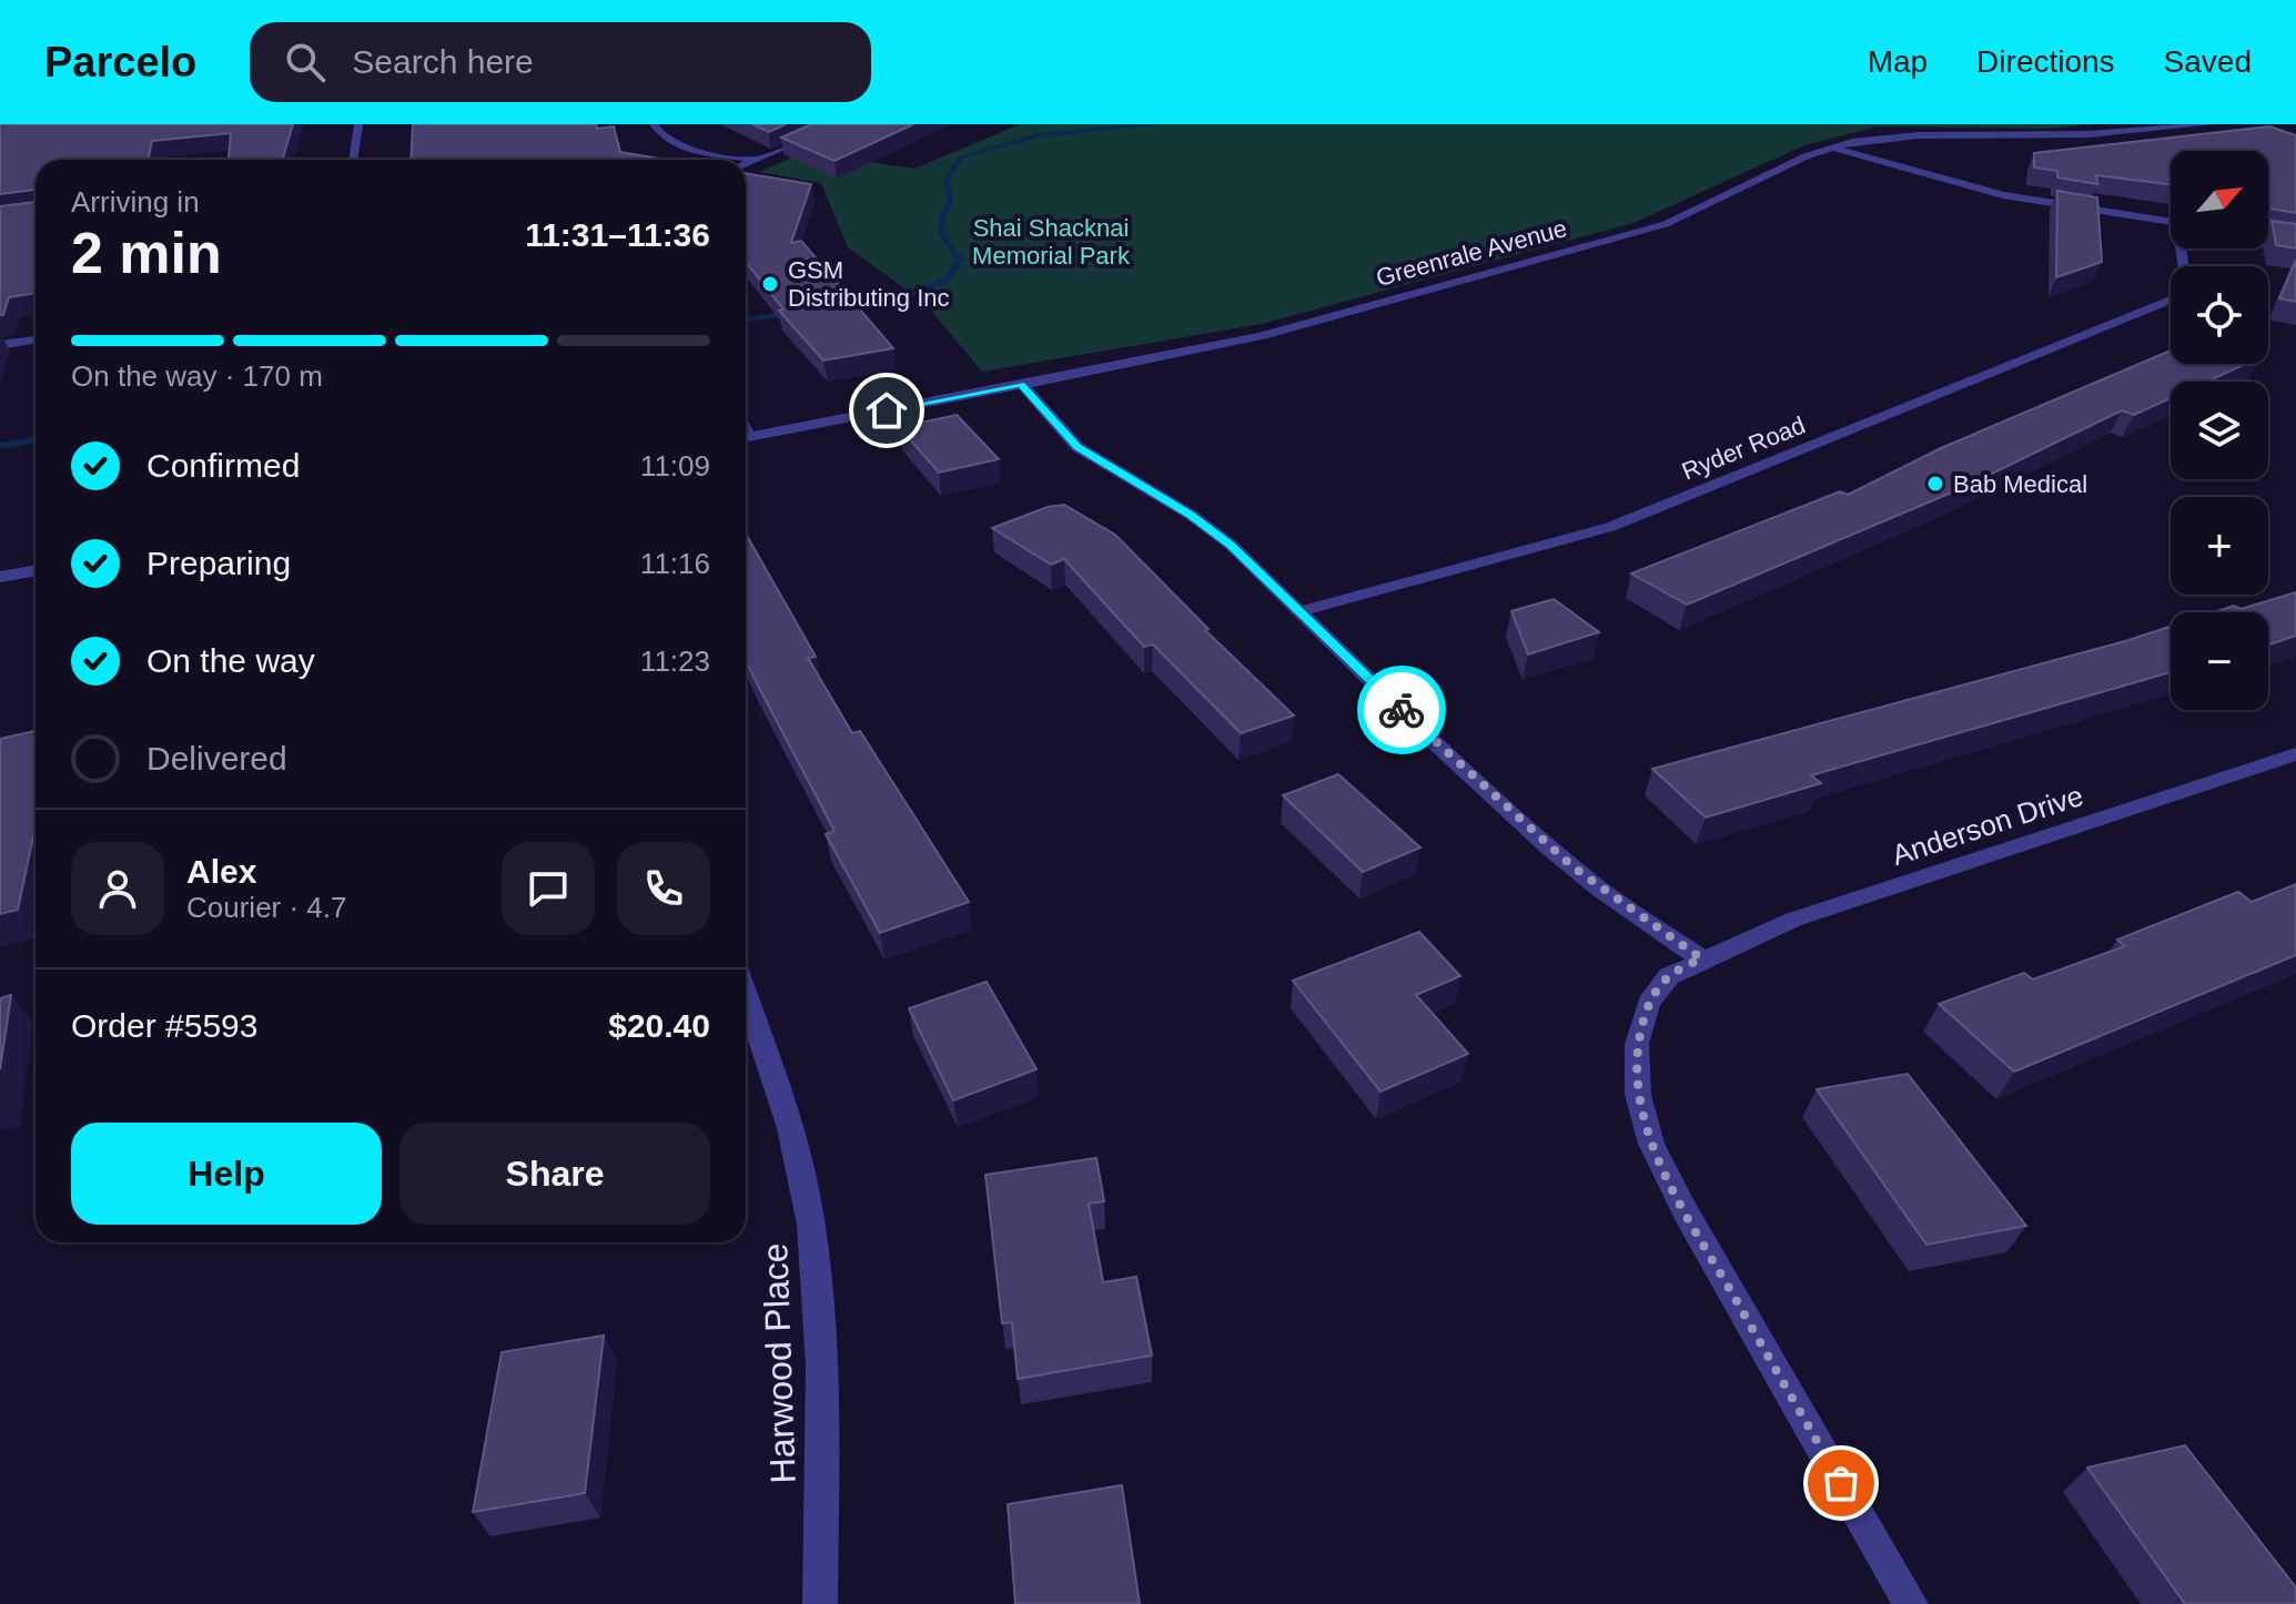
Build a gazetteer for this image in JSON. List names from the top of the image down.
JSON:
{
  "streets": {
    "street": [
      "Greenrale Avenue",
      "Ryder Road",
      "Anderson Drive",
      "Harwood Place"
    ]
  },
  "parks": ["Shai Shacknai Memorial Park"],
  "places": ["GSM Distributing Inc", "Bab Medical"],
  "north": "top right",
  "page": {
    "header": "Parcelo",
    "search": "Search here",
    "nav": ["Map", "Directions", "Saved"],
    "map_buttons": ["+", "−"],
    "heading": ["2 min", "Arriving in", "11:31–11:36"],
    "panel": [
      "Alex",
      "Courier · 4.7",
      "Order #5593",
      "$20.40"
    ],
    "bar": "On the way · 170 m",
    "list": [
      ["Confirmed", "11:09"],
      ["Preparing", "11:16"],
      ["On the way", "11:23"],
      "Delivered"
    ],
    "buttons": ["Help", "Share"]
  }
}
